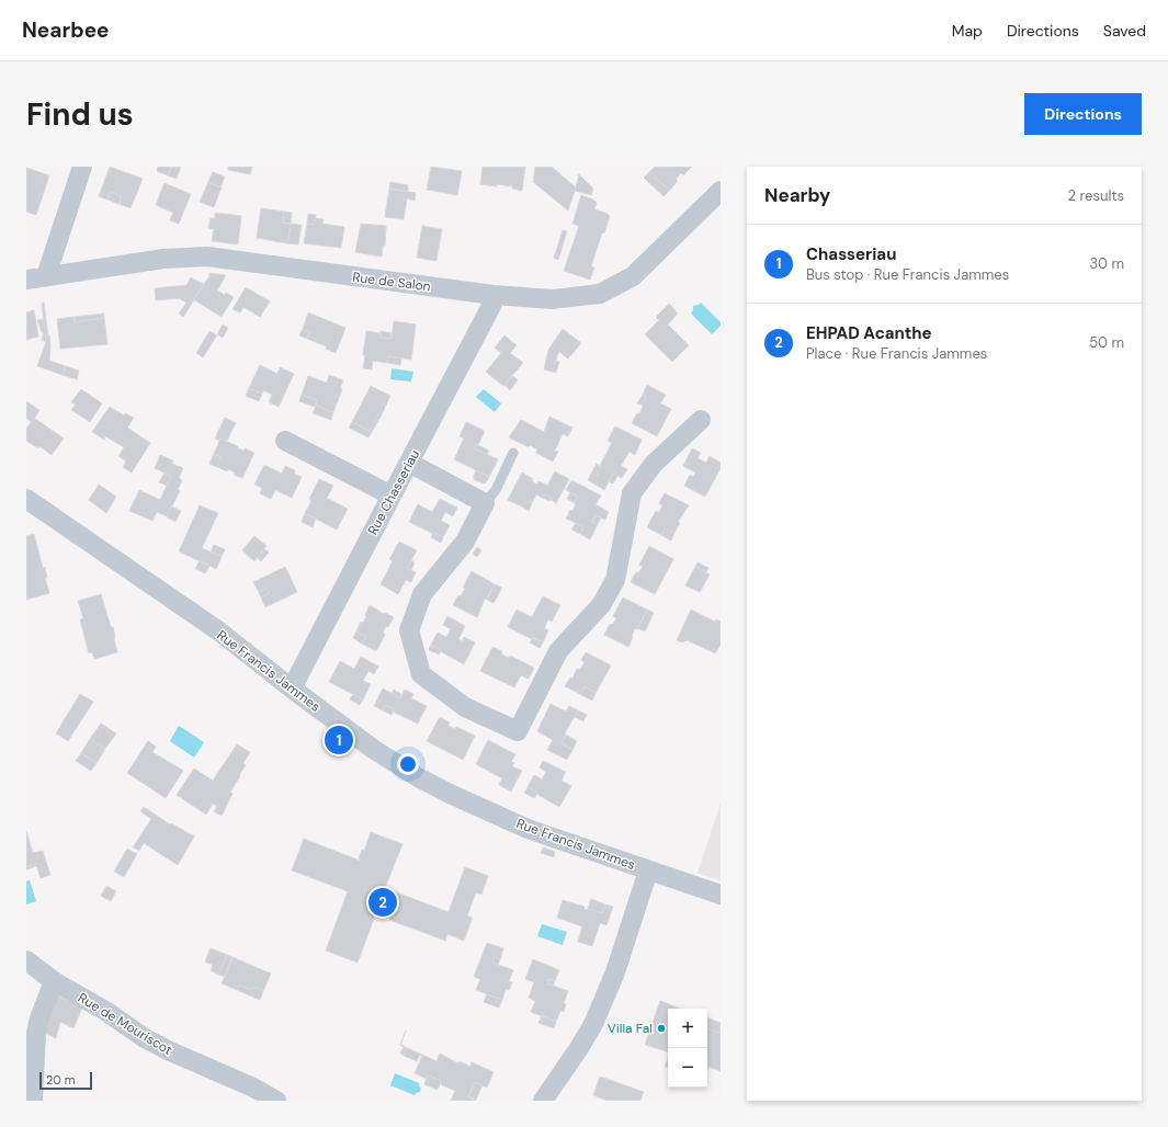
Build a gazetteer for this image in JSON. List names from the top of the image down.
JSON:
{
  "streets": {
    "street": [
      "Rue de Salon",
      "Rue Chasseriau",
      "Rue Francis Jammes",
      "Rue de Mouriscot"
    ]
  },
  "crossings": [
    ["Rue de Salon", "Rue Chasseriau"],
    ["Rue Chasseriau", "Rue Francis Jammes"]
  ],
  "places": ["Villa Fal"],
  "scale_bar": "20 m",
  "page": {
    "header": "Nearbee",
    "nav": ["Map", "Directions", "Saved"],
    "buttons": "Directions",
    "title": "Find us",
    "heading": ["Nearby", "2 results"],
    "list": [
      {
        "mark": "1",
        "name": "Chasseriau",
        "note": "Bus stop · Rue Francis Jammes",
        "value": "30 m"
      },
      {
        "mark": "2",
        "name": "EHPAD Acanthe",
        "note": "Place · Rue Francis Jammes",
        "value": "50 m"
      }
    ],
    "pins": ["1", "2"],
    "map_buttons": ["+", "−"],
    "scale": "20 m"
  }
}
